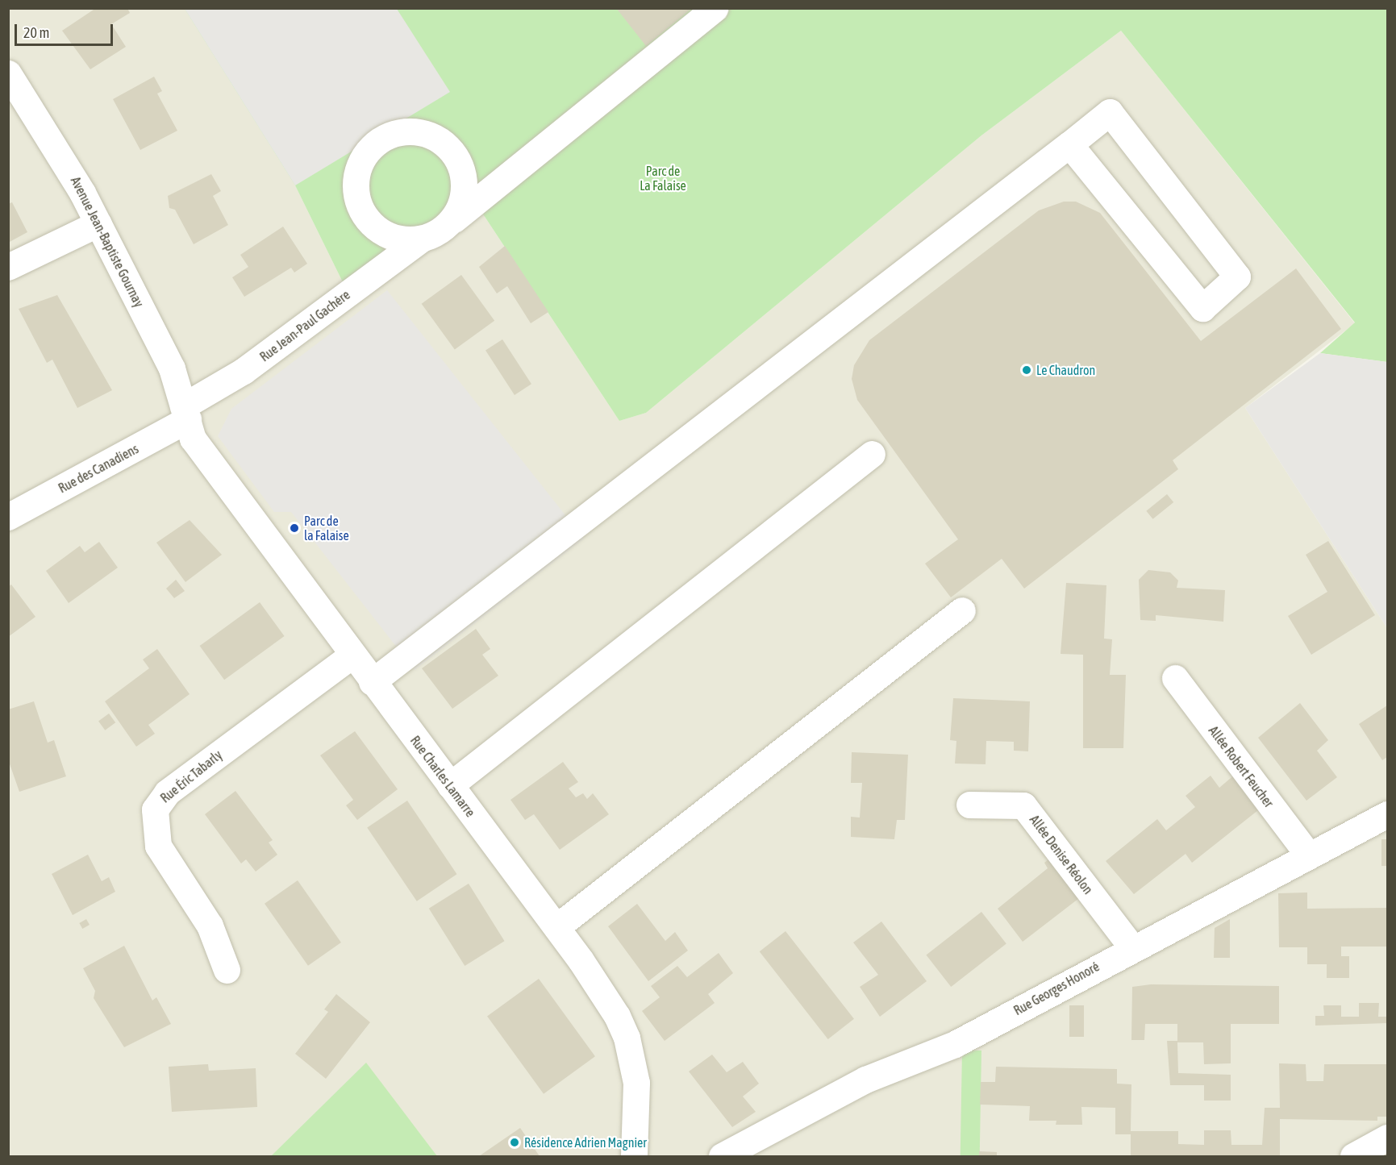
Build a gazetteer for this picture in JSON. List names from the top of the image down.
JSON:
{
  "streets": {
    "street": [
      "Avenue Jean-Baptiste Gournay",
      "Rue Jean-Paul Gachère",
      "Rue des Canadiens",
      "Allée Robert Feucher",
      "Rue Éric Tabarly",
      "Rue Charles Lamarre",
      "Allée Denise Réolon",
      "Rue Georges Honoré"
    ]
  },
  "crossings": [
    ["Avenue Jean-Baptiste Gournay", "Rue Jean-Paul Gachère"],
    ["Avenue Jean-Baptiste Gournay", "Rue des Canadiens"],
    ["Avenue Jean-Baptiste Gournay", "Rue Charles Lamarre"],
    ["Rue Jean-Paul Gachère", "Rue des Canadiens"],
    ["Rue Jean-Paul Gachère", "Rue Charles Lamarre"],
    ["Rue des Canadiens", "Rue Charles Lamarre"],
    ["Allée Robert Feucher", "Rue Georges Honoré"],
    ["Rue Éric Tabarly", "Rue Charles Lamarre"],
    ["Allée Denise Réolon", "Rue Georges Honoré"]
  ],
  "parks": ["Parc de La Falaise"],
  "places": ["Le Chaudron", "Parc de la Falaise", "Résidence Adrien Magnier"],
  "scale_bar": "20 m"
}
